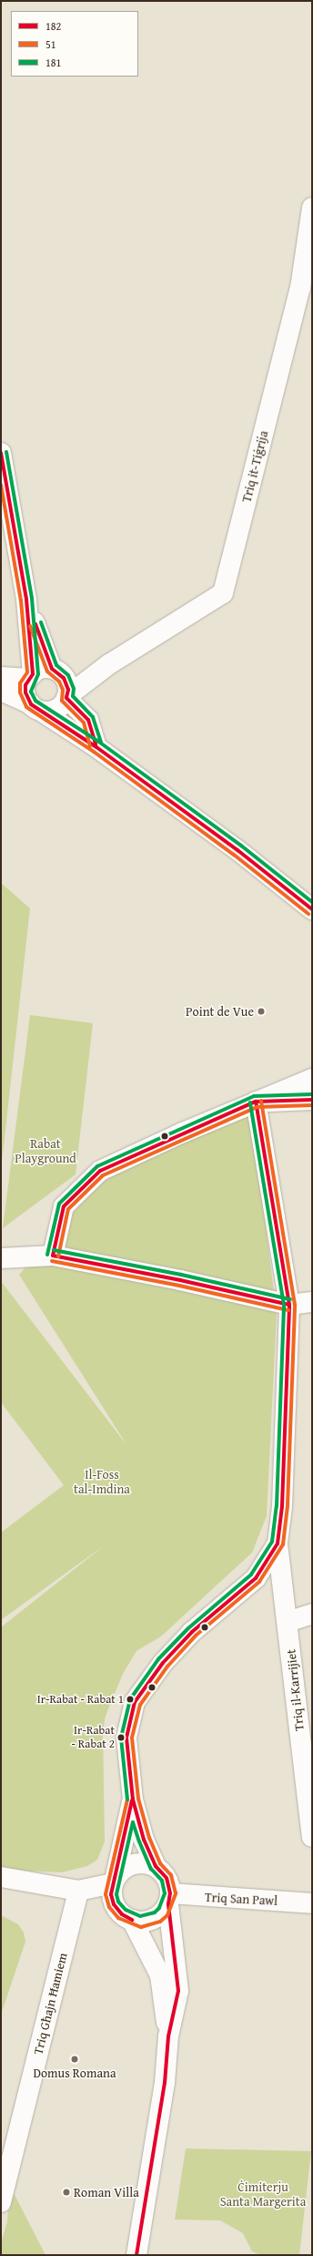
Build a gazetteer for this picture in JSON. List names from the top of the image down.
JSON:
{
  "streets": {
    "street": [
      "Triq it-Tiġrija",
      "Triq il-Karrijiet",
      "Triq San Pawl",
      "Triq Għajn Ħamiem"
    ]
  },
  "parks": ["Rabat Playground", "Il-Foss tal-Imdina", "Ċimiterju Santa Margerita"],
  "places": [
    "Point de Vue",
    "Ir-Rabat - Rabat 1",
    "Ir-Rabat - Rabat 2",
    "Domus Romana",
    "Roman Villa"
  ],
  "lines": ["transit line 181", "transit line 182", "transit line 51"],
  "legend": ["182", "51", "181"]
}
